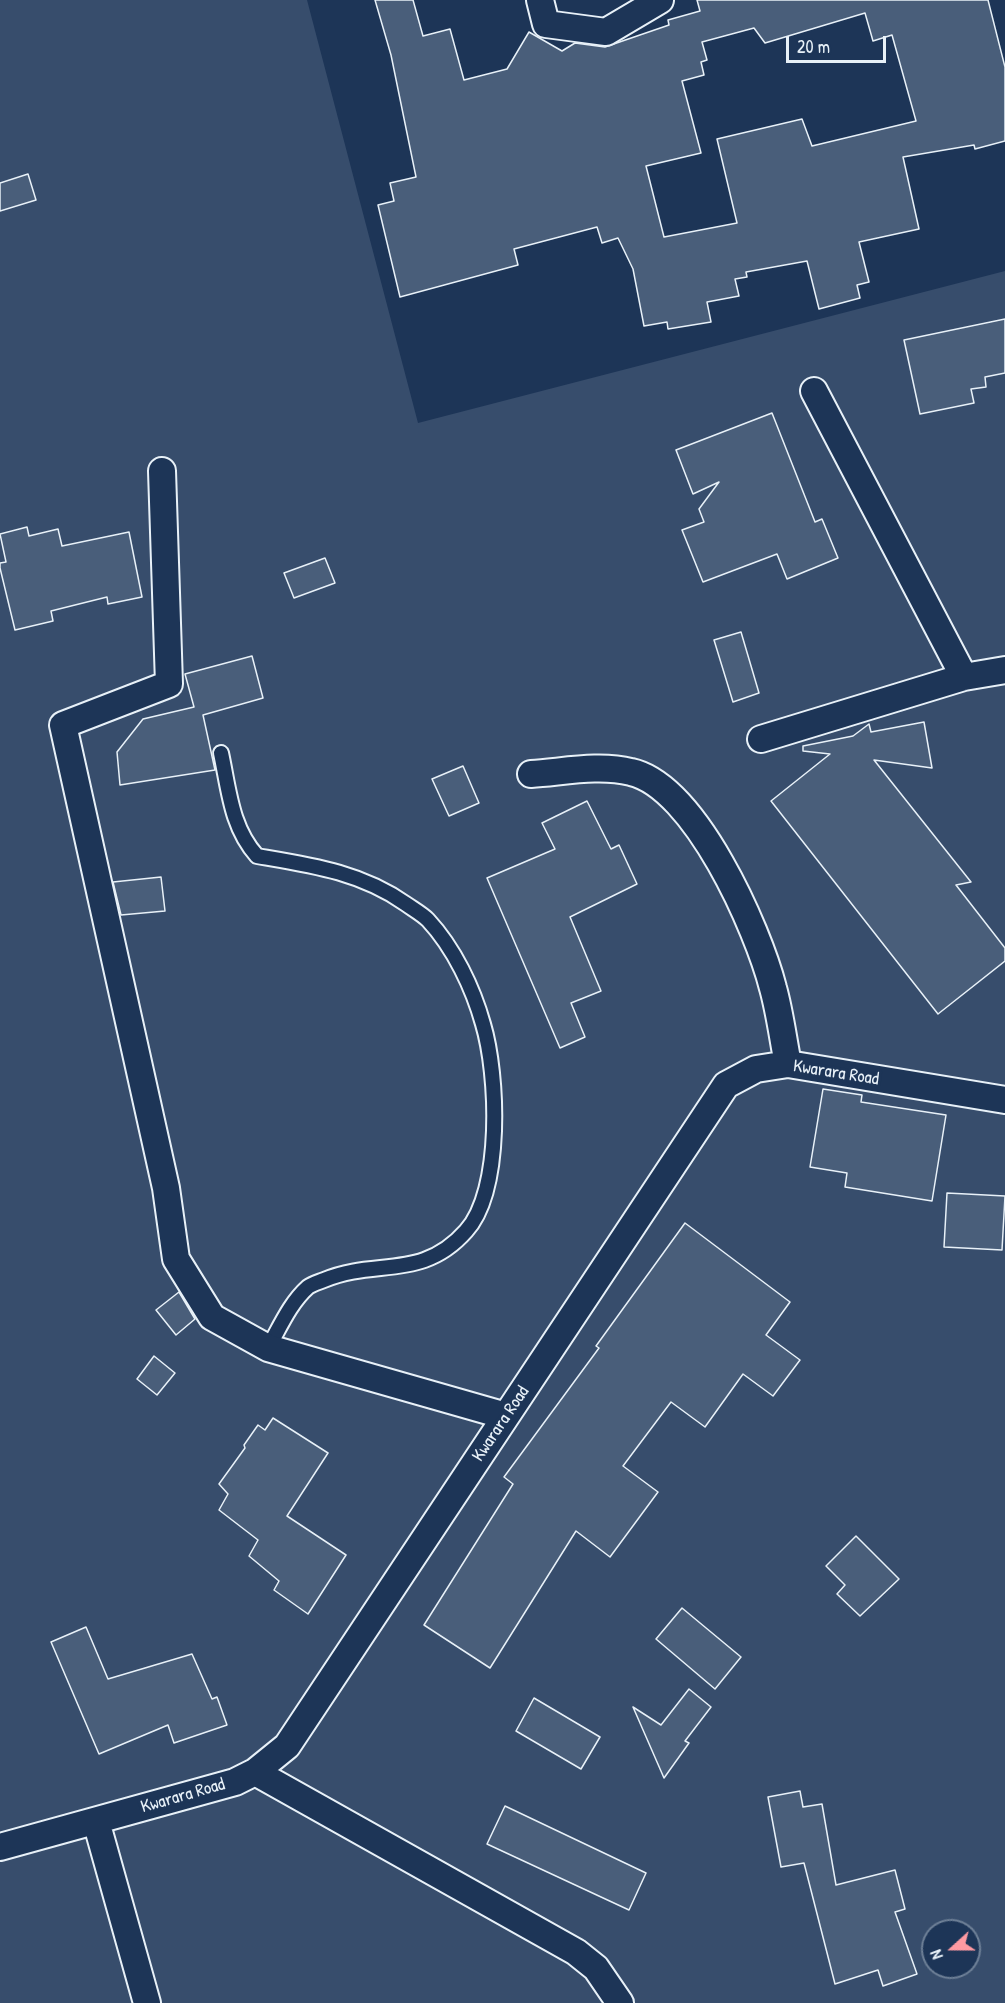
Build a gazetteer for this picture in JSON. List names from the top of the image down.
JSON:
{
  "streets": {
    "street": ["Kwarara Road"]
  },
  "scale_bar": "20 m",
  "north": "left"
}
